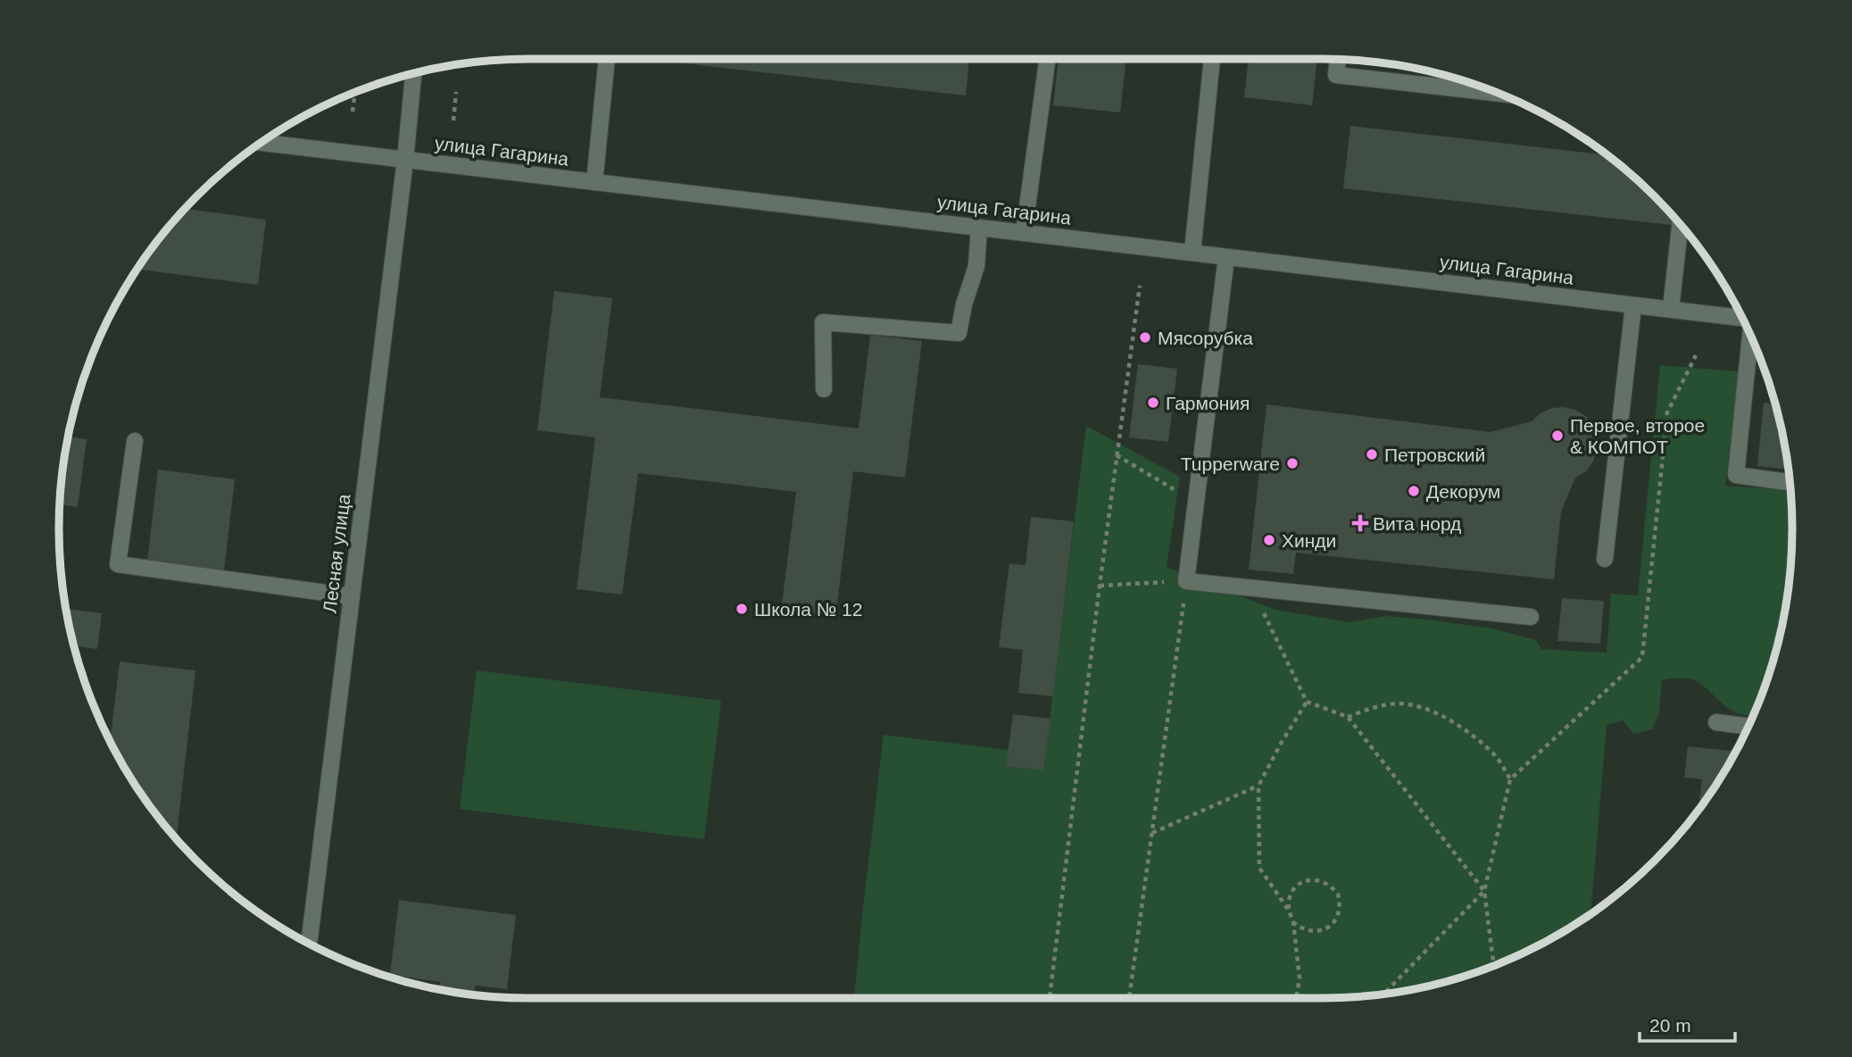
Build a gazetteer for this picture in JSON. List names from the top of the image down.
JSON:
{
  "streets": {
    "street": ["улица Гагарина", "Лесная улица"]
  },
  "crossings": [
    ["улица Гагарина", "Лесная улица"]
  ],
  "places": {
    "other": [
      "Мясорубка",
      "Гармония",
      "Первое, второе & КОМПОТ",
      "Петровский",
      "Tupperware",
      "Декорум",
      "Хинди",
      "Школа № 12"
    ],
    "health": ["Вита норд"]
  },
  "scale_bar": "20 m"
}
